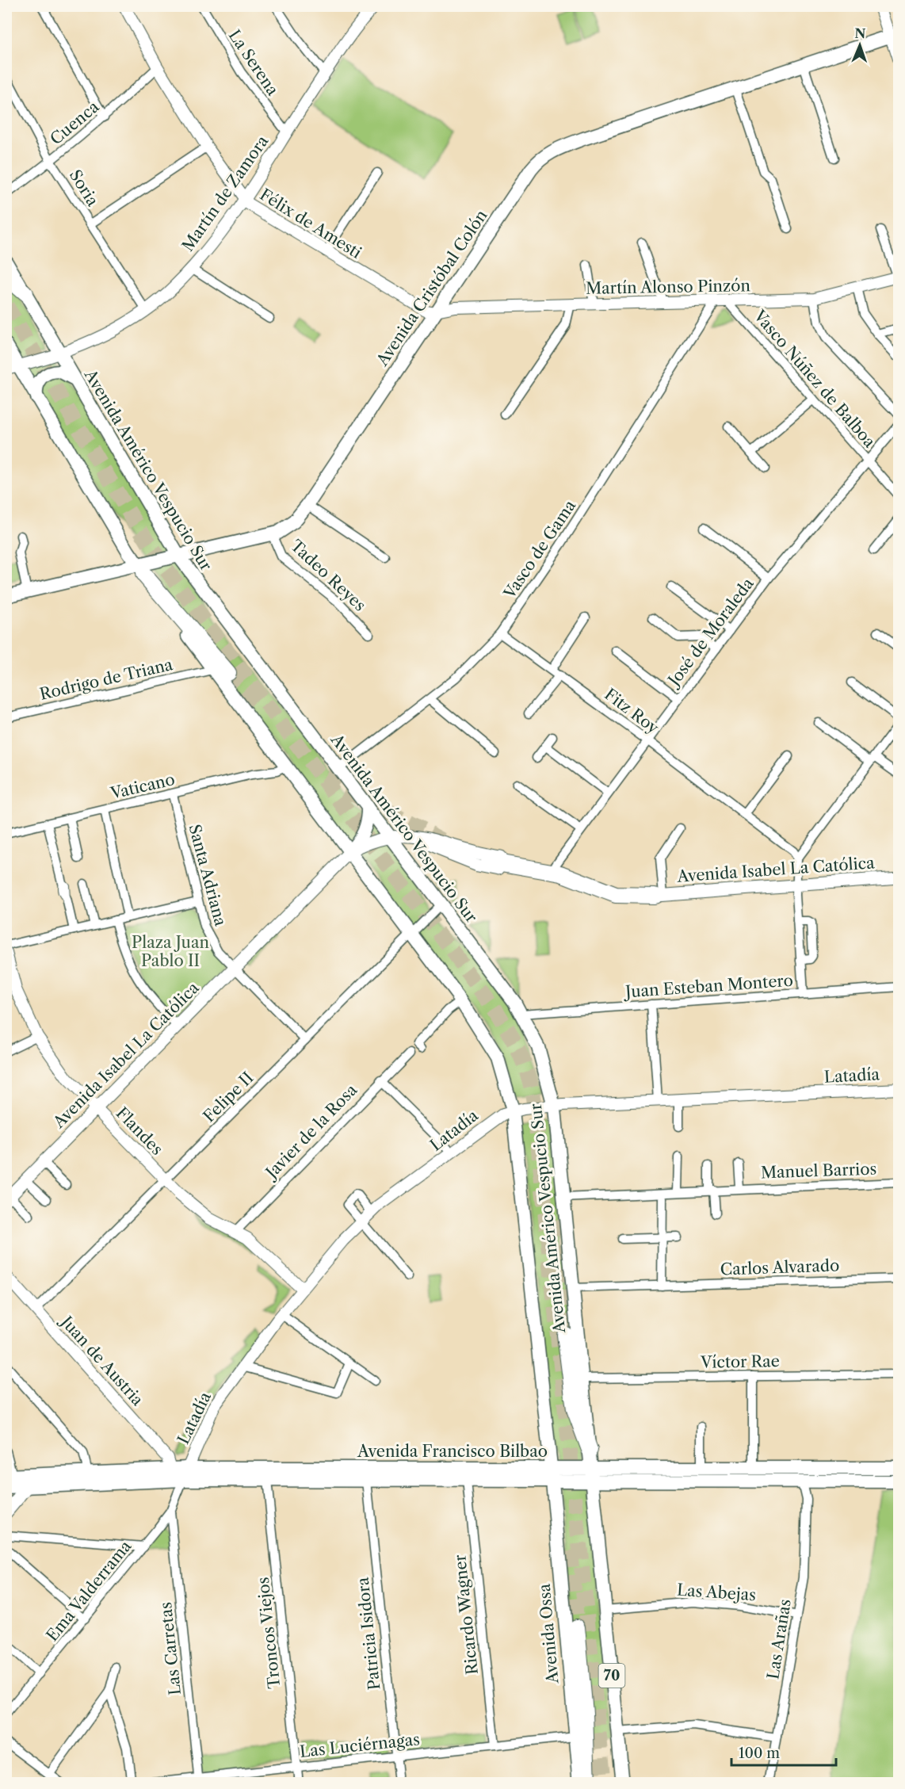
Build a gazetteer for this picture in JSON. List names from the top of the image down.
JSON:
{
  "streets": {
    "main road": [
      "Avenida Cristóbal Colón",
      "Avenida Américo Vespucio Sur",
      "Avenida Isabel La Católica",
      "Avenida Francisco Bilbao",
      "Avenida Ossa",
      "70"
    ],
    "street": [
      "La Serena",
      "Cuenca",
      "Soria",
      "Martín de Zamora",
      "Félix de Amesti",
      "Martín Alonso Pinzón",
      "Vasco Núñez de Balboa",
      "Vasco de Gama",
      "Tadeo Reyes",
      "José de Moraleda",
      "Rodrigo de Triana",
      "Fitz Roy",
      "Vaticano",
      "Santa Adriana",
      "Juan Esteban Montero",
      "Latadía",
      "Felipe II",
      "Flandes",
      "Javier de la Rosa",
      "Manuel Barrios",
      "Carlos Alvarado",
      "Juan de Austria",
      "Víctor Rae",
      "Ema Valderrama",
      "Las Abejas",
      "Ricardo Wagner",
      "Troncos Viejos",
      "Patricia Isidora",
      "Las Arañas",
      "Las Carretas",
      "Las Luciérnagas"
    ]
  },
  "crossings": [
    ["La Serena", "Martín de Zamora"],
    ["Cuenca", "Soria"],
    ["Cuenca", "Félix de Amesti"],
    ["Soria", "Martín de Zamora"],
    ["Martín de Zamora", "Félix de Amesti"],
    ["Martín de Zamora", "Avenida Américo Vespucio Sur"],
    ["Félix de Amesti", "Martín Alonso Pinzón"],
    ["Félix de Amesti", "Avenida Cristóbal Colón"],
    ["Martín Alonso Pinzón", "Avenida Cristóbal Colón"],
    ["Martín Alonso Pinzón", "Vasco Núñez de Balboa"],
    ["Martín Alonso Pinzón", "Vasco de Gama"],
    ["Avenida Cristóbal Colón", "Avenida Américo Vespucio Sur"],
    ["Avenida Cristóbal Colón", "Tadeo Reyes"],
    ["Vasco Núñez de Balboa", "José de Moraleda"],
    ["Avenida Américo Vespucio Sur", "Vasco de Gama"],
    ["Avenida Américo Vespucio Sur", "Rodrigo de Triana"],
    ["Avenida Américo Vespucio Sur", "Vaticano"],
    ["Avenida Américo Vespucio Sur", "Avenida Isabel La Católica"],
    ["Avenida Américo Vespucio Sur", "Juan Esteban Montero"],
    ["Avenida Américo Vespucio Sur", "Latadía"],
    ["Avenida Américo Vespucio Sur", "Felipe II"],
    ["Avenida Américo Vespucio Sur", "Manuel Barrios"],
    ["Avenida Américo Vespucio Sur", "Carlos Alvarado"],
    ["Avenida Américo Vespucio Sur", "Víctor Rae"],
    ["Avenida Américo Vespucio Sur", "Avenida Francisco Bilbao"],
    ["Avenida Américo Vespucio Sur", "Avenida Ossa"],
    ["Avenida Américo Vespucio Sur", "70"],
    ["Vasco de Gama", "Fitz Roy"],
    ["José de Moraleda", "Fitz Roy"],
    ["José de Moraleda", "Avenida Isabel La Católica"],
    ["Vaticano", "Santa Adriana"],
    ["Avenida Isabel La Católica", "Santa Adriana"],
    ["Avenida Isabel La Católica", "Flandes"],
    ["Santa Adriana", "Felipe II"],
    ["Latadía", "Flandes"],
    ["Latadía", "Avenida Francisco Bilbao"],
    ["Latadía", "Ema Valderrama"],
    ["Felipe II", "Flandes"],
    ["Felipe II", "Juan de Austria"],
    ["Flandes", "Javier de la Rosa"],
    ["Juan de Austria", "Avenida Francisco Bilbao"],
    ["Avenida Francisco Bilbao", "Ema Valderrama"],
    ["Avenida Francisco Bilbao", "Ricardo Wagner"],
    ["Avenida Francisco Bilbao", "Troncos Viejos"],
    ["Avenida Francisco Bilbao", "Patricia Isidora"],
    ["Avenida Francisco Bilbao", "Avenida Ossa"],
    ["Avenida Francisco Bilbao", "Las Arañas"],
    ["Avenida Francisco Bilbao", "70"],
    ["Ema Valderrama", "Las Carretas"],
    ["Las Abejas", "Las Arañas"],
    ["Las Abejas", "70"],
    ["Ricardo Wagner", "Las Luciérnagas"],
    ["Troncos Viejos", "Las Luciérnagas"],
    ["Patricia Isidora", "Las Luciérnagas"],
    ["Avenida Ossa", "Las Luciérnagas"],
    ["Las Carretas", "Las Luciérnagas"]
  ],
  "parks": ["Plaza Juan Pablo II"],
  "scale_bar": "100 m",
  "north": "top"
}
